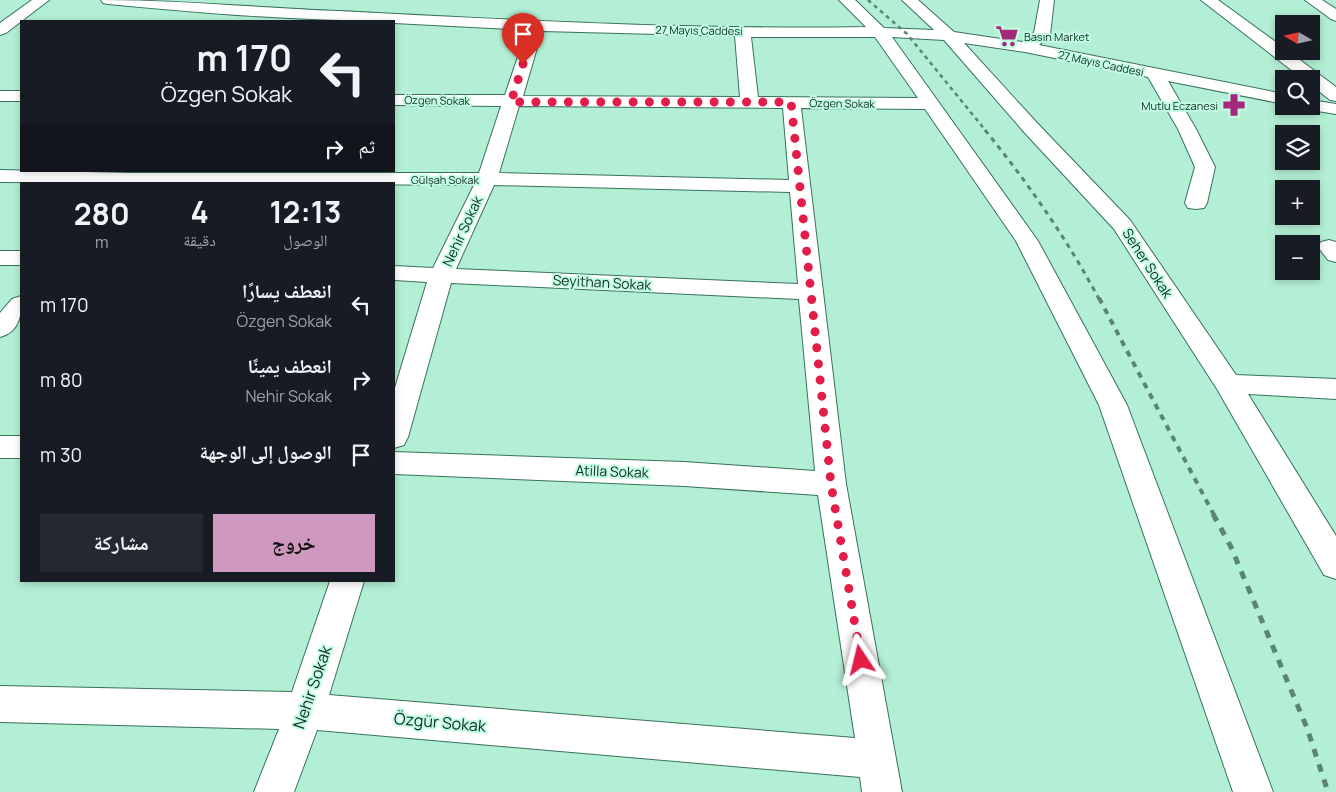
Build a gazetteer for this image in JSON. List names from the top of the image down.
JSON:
{
  "streets": {
    "street": [
      "27 Mayıs Caddesi",
      "Özgen Sokak",
      "Gülşah Sokak",
      "Nehir Sokak",
      "Seher Sokak",
      "Seyithan Sokak",
      "Atilla Sokak",
      "Özgür Sokak"
    ]
  },
  "crossings": [
    ["27 Mayıs Caddesi", "Nehir Sokak"],
    ["27 Mayıs Caddesi", "Seher Sokak"],
    ["Özgen Sokak", "Nehir Sokak"],
    ["Gülşah Sokak", "Nehir Sokak"],
    ["Nehir Sokak", "Seyithan Sokak"],
    ["Nehir Sokak", "Özgür Sokak"]
  ],
  "places": {
    "supermarket": ["Basın Market"],
    "pharmacy": ["Mutlu Eczanesi"]
  },
  "north": "left",
  "page": {
    "map_buttons": ["+", "−"],
    "turn": ["170 m", "Özgen Sokak"],
    "then": "ثم",
    "eta": [
      "12:13",
      "الوصول",
      "4",
      "دقيقة",
      "280",
      "m"
    ],
    "list": [
      {
        "name": "انعطف يسارًا",
        "note": "Özgen Sokak",
        "value": "170 m"
      },
      {
        "name": "انعطف يمينًا",
        "note": "Nehir Sokak",
        "value": "80 m"
      },
      {
        "name": "الوصول إلى الوجهة",
        "value": "30 m"
      }
    ],
    "buttons": ["خروج", "مشاركة"]
  }
}
